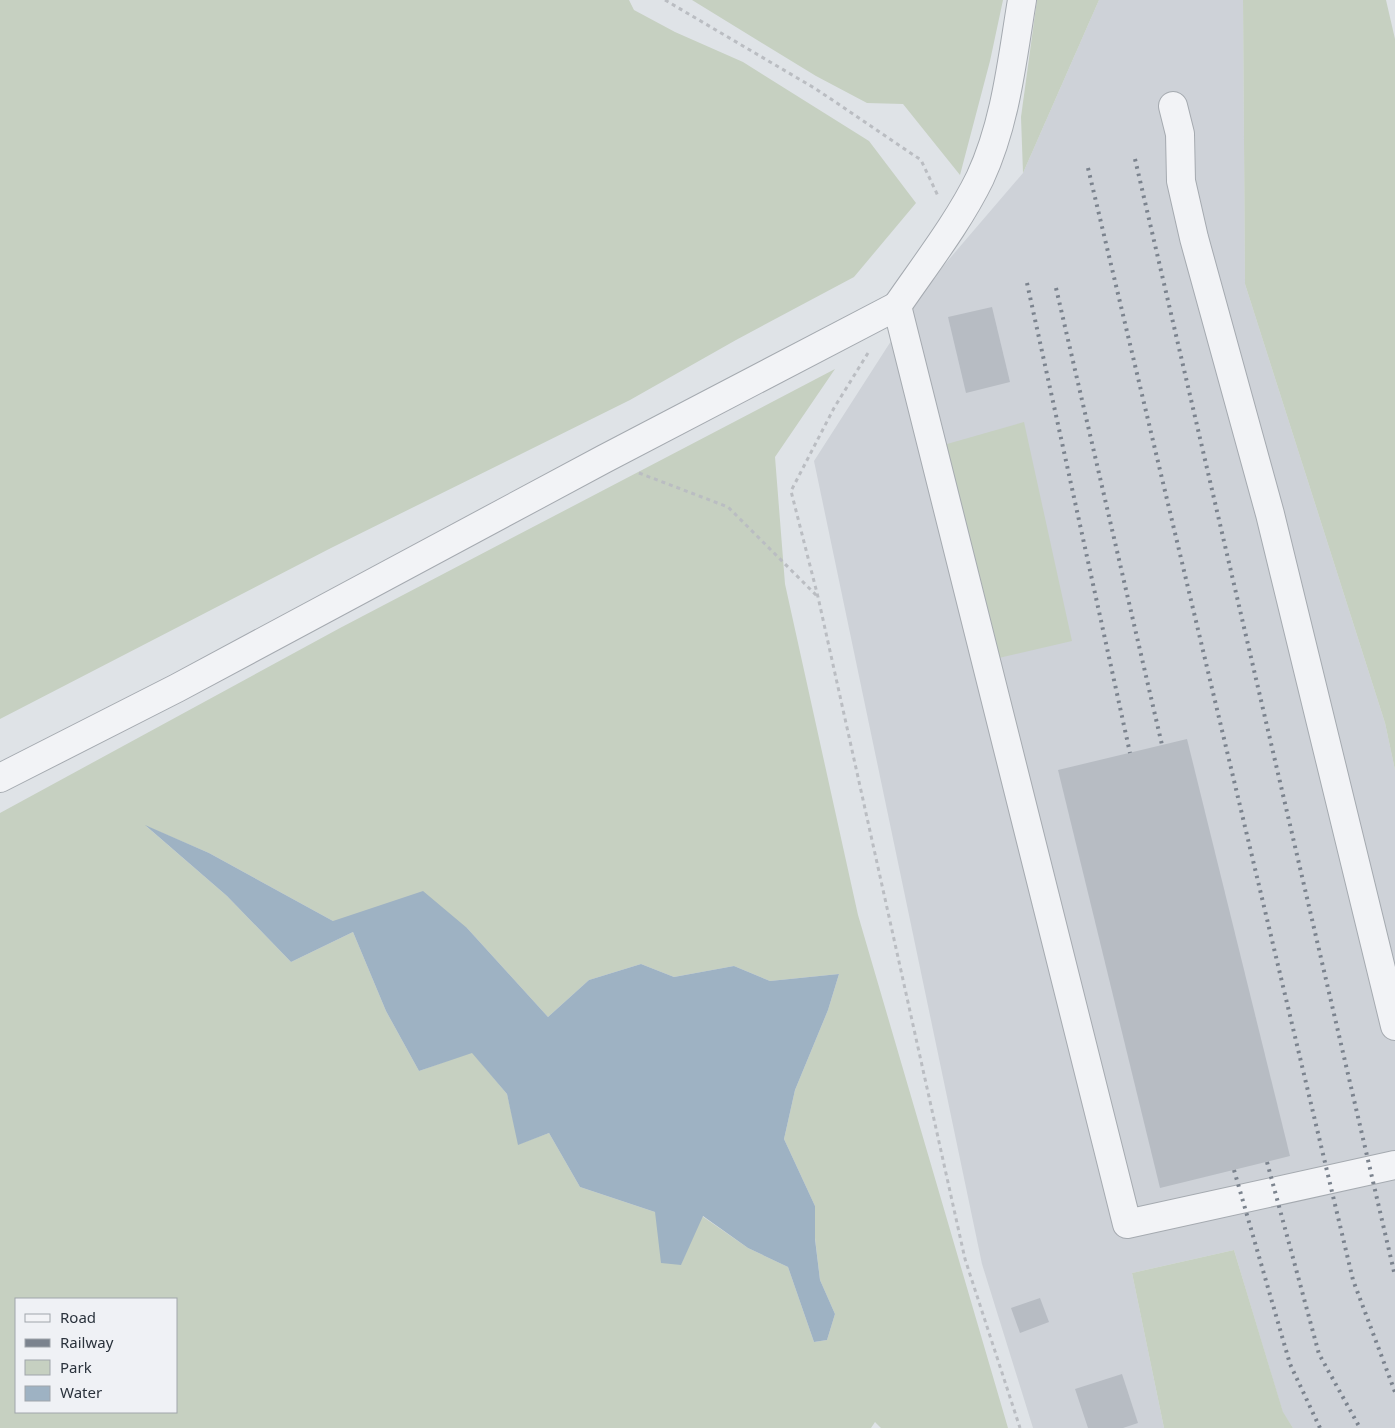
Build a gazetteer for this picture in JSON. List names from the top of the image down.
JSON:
{
  "legend": [
    "Road",
    "Railway",
    "Park",
    "Water"
  ]
}
